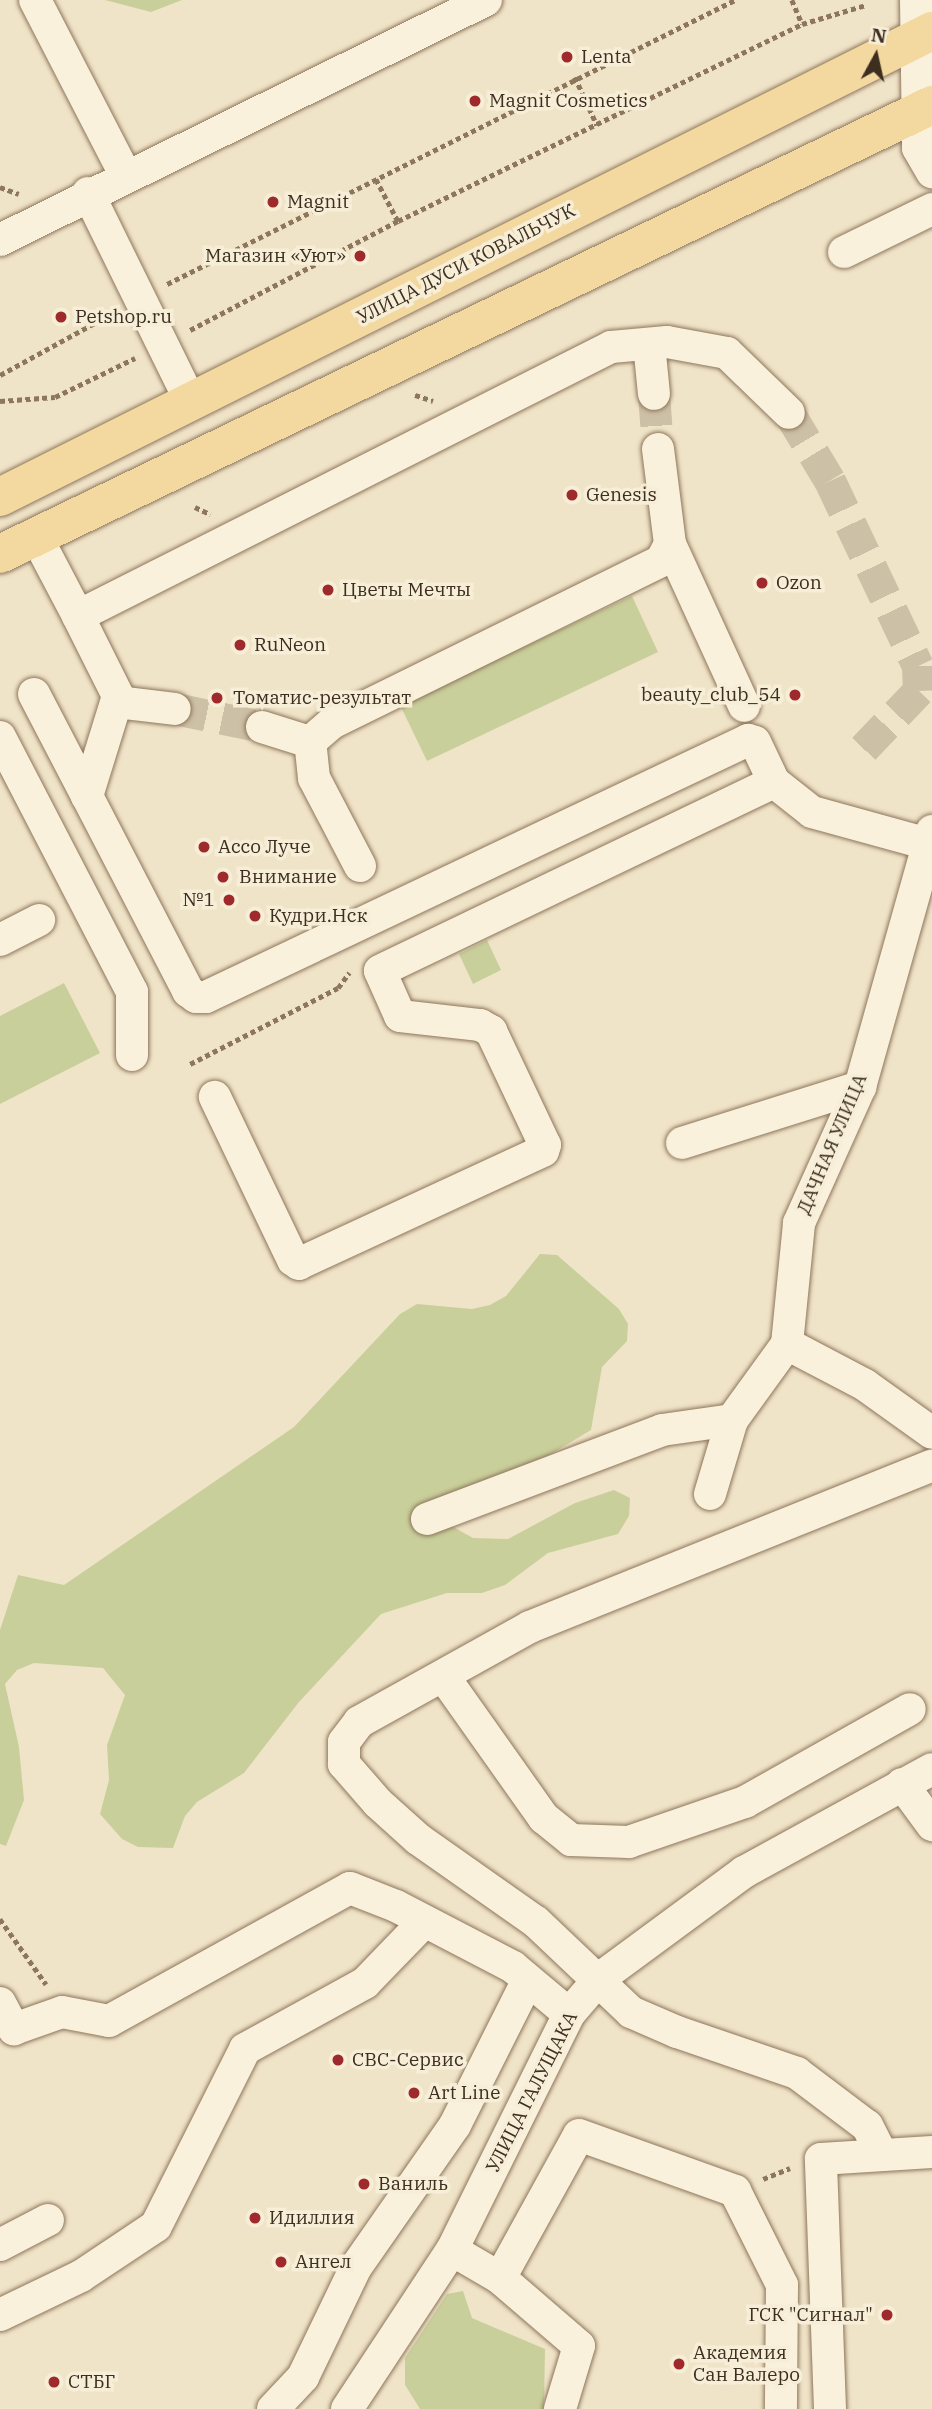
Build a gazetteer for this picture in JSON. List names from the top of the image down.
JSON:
{
  "streets": {
    "main road": ["УЛИЦА ДУСИ КОВАЛЬЧУК"],
    "street": ["ДАЧНАЯ УЛИЦА", "УЛИЦА ГАЛУЩАКА"]
  },
  "places": [
    "Lenta",
    "Magnit Cosmetics",
    "Magnit",
    "Магазин «Уют»",
    "Petshop.ru",
    "Genesis",
    "Ozon",
    "Цветы Мечты",
    "RuNeon",
    "beauty_club_54",
    "Томатис-результат",
    "Ассо Луче",
    "Внимание",
    "№1",
    "Кудри.Нск",
    "СВС-Сервис",
    "Art Line",
    "Ваниль",
    "Идиллия",
    "Ангел",
    "ГСК \"Сигнал\"",
    "Академия Сан Валеро",
    "СТБГ"
  ],
  "north": "top"
}
